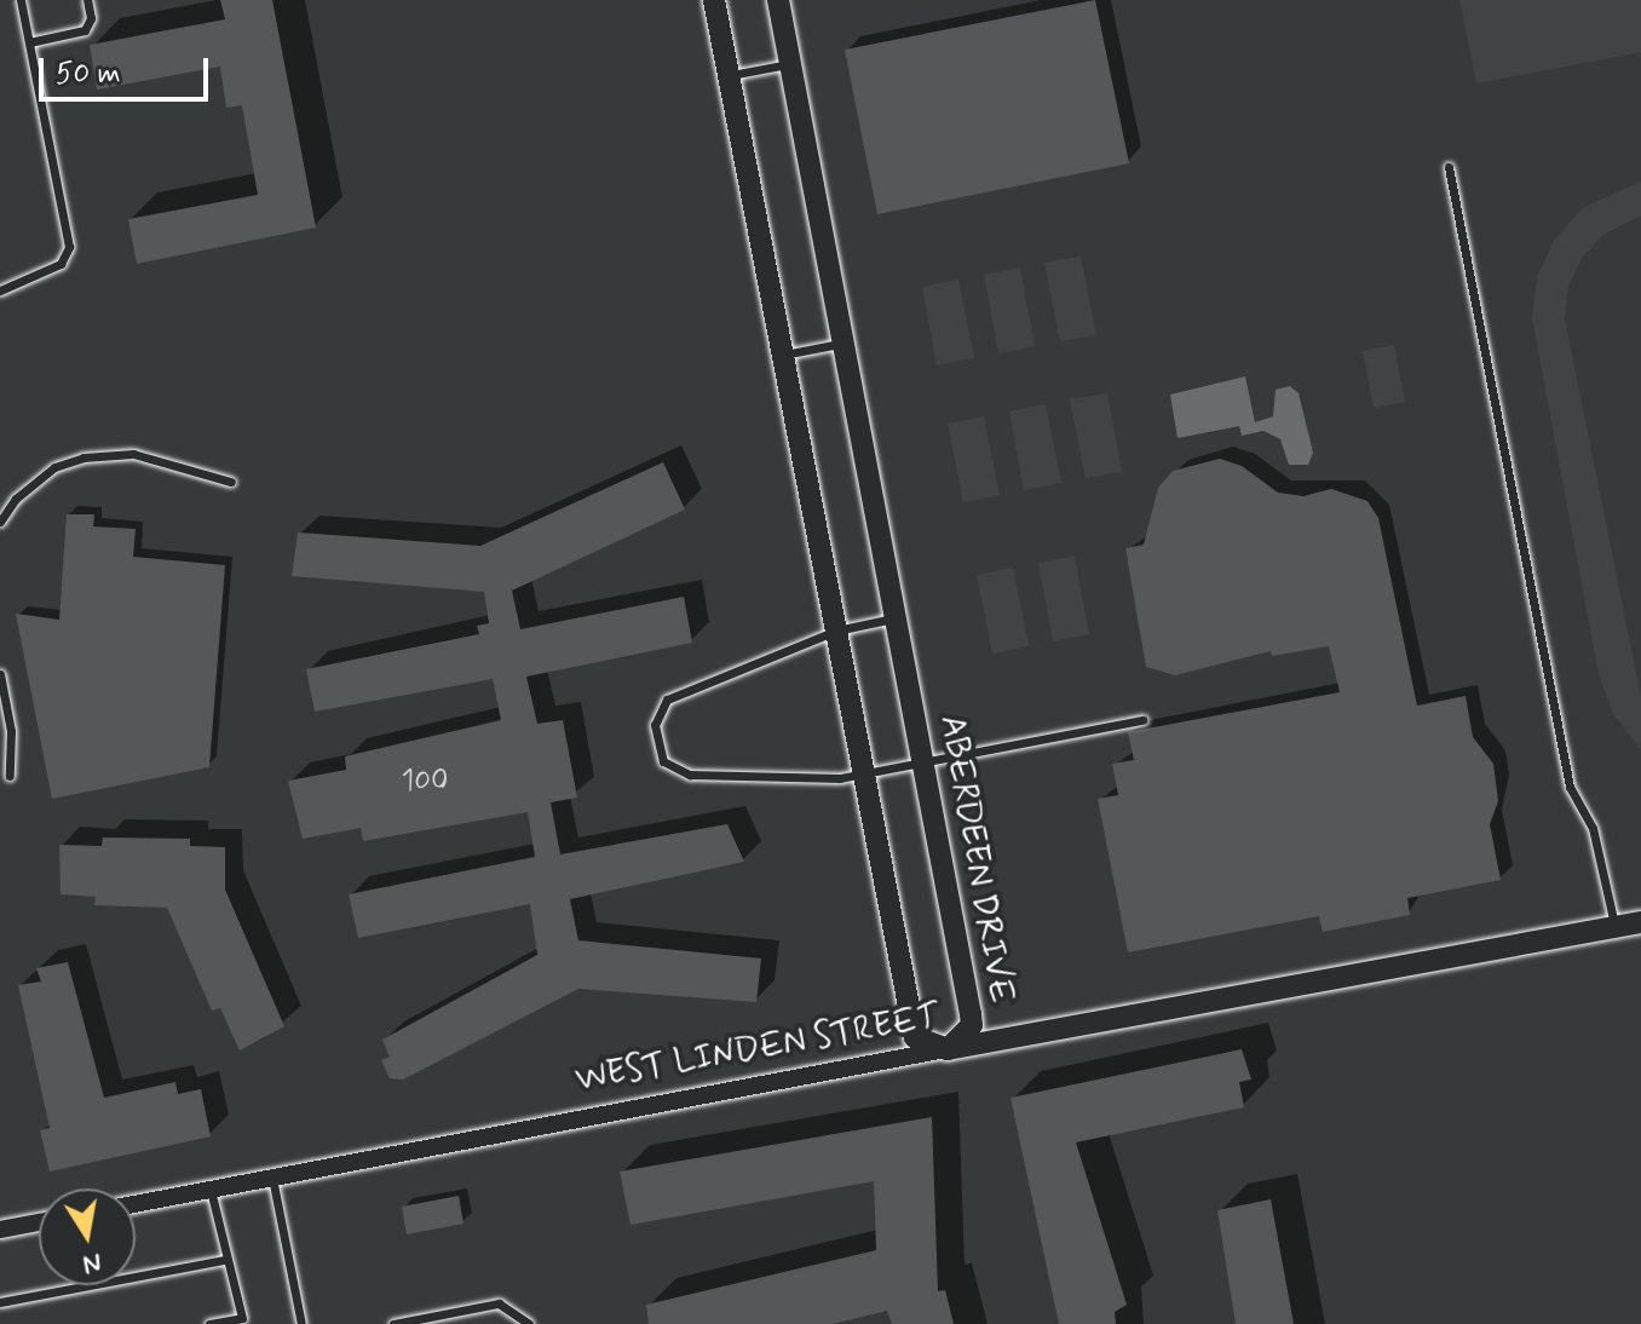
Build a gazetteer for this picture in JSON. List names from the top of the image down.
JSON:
{
  "streets": {
    "street": ["ABERDEEN DRIVE", "WEST LINDEN STREET"]
  },
  "crossings": [
    ["ABERDEEN DRIVE", "WEST LINDEN STREET"]
  ],
  "house_numbers": ["100"],
  "scale_bar": "50 m",
  "north": "bottom"
}
